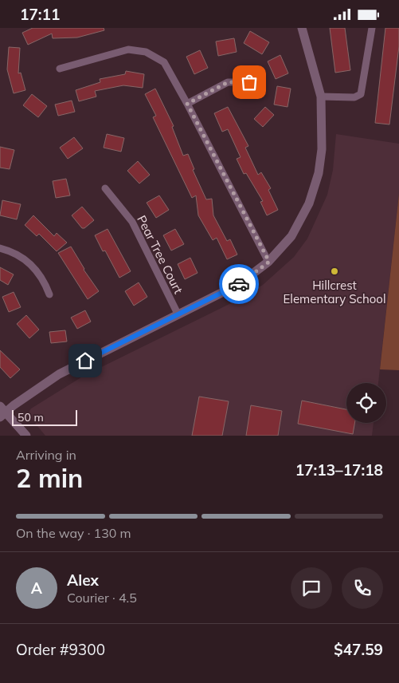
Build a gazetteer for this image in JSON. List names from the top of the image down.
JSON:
{
  "streets": {
    "street": ["Pear Tree Court"]
  },
  "places": ["Hillcrest Elementary School"],
  "scale_bar": "50 m",
  "page": {
    "status": "17:11",
    "scale": "50 m",
    "heading": ["2 min", "Arriving in", "17:13–17:18"],
    "panel": [
      "Alex",
      "Courier · 4.5",
      "Order #9300",
      "$47.59"
    ],
    "bar": "On the way · 130 m",
    "round": "A"
  }
}
